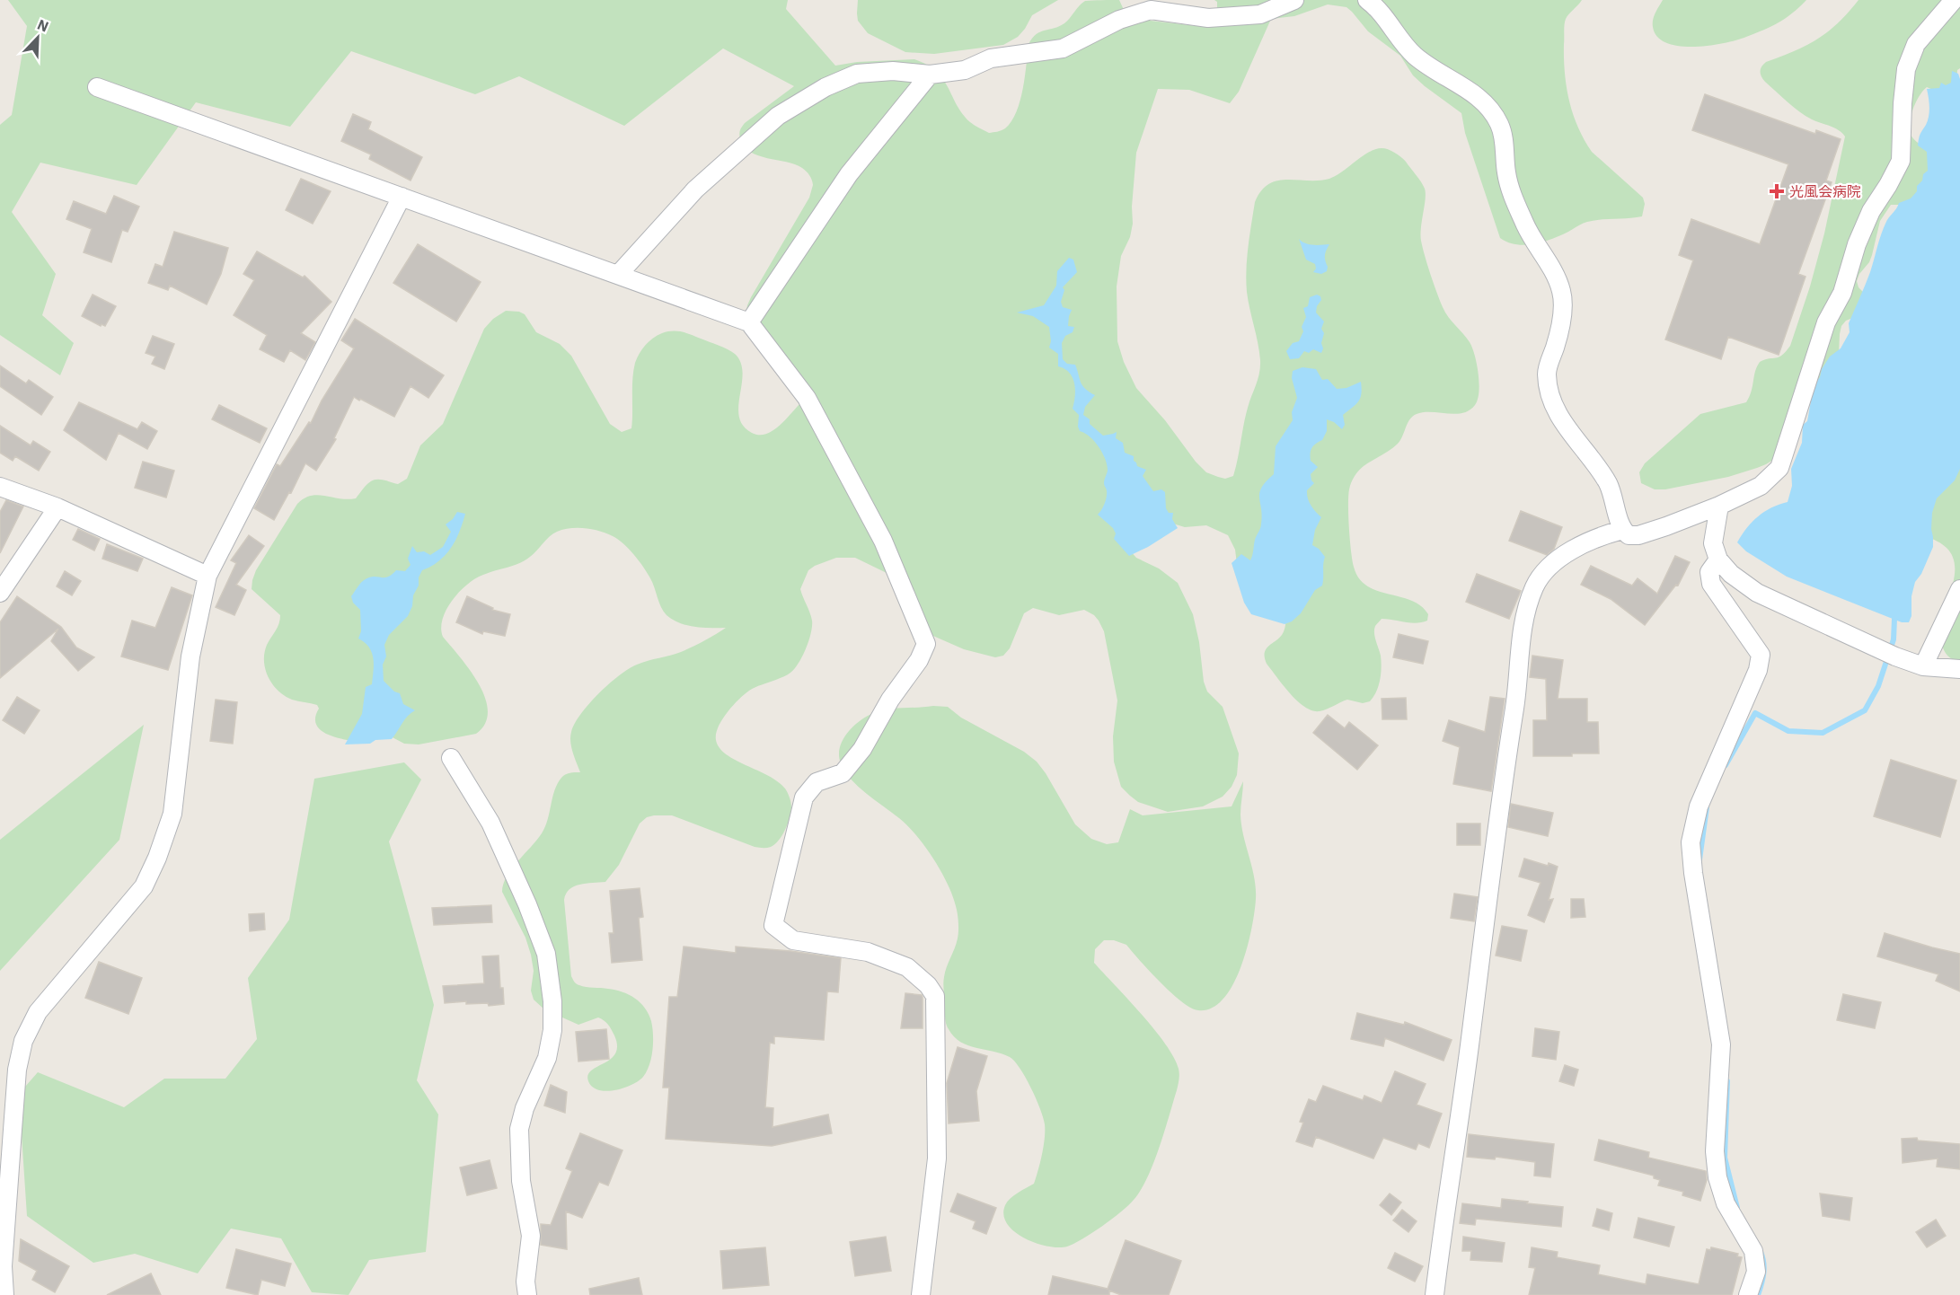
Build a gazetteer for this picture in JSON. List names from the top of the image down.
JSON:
{
  "places": {
    "health": ["光風会病院"]
  },
  "north": "top right"
}
